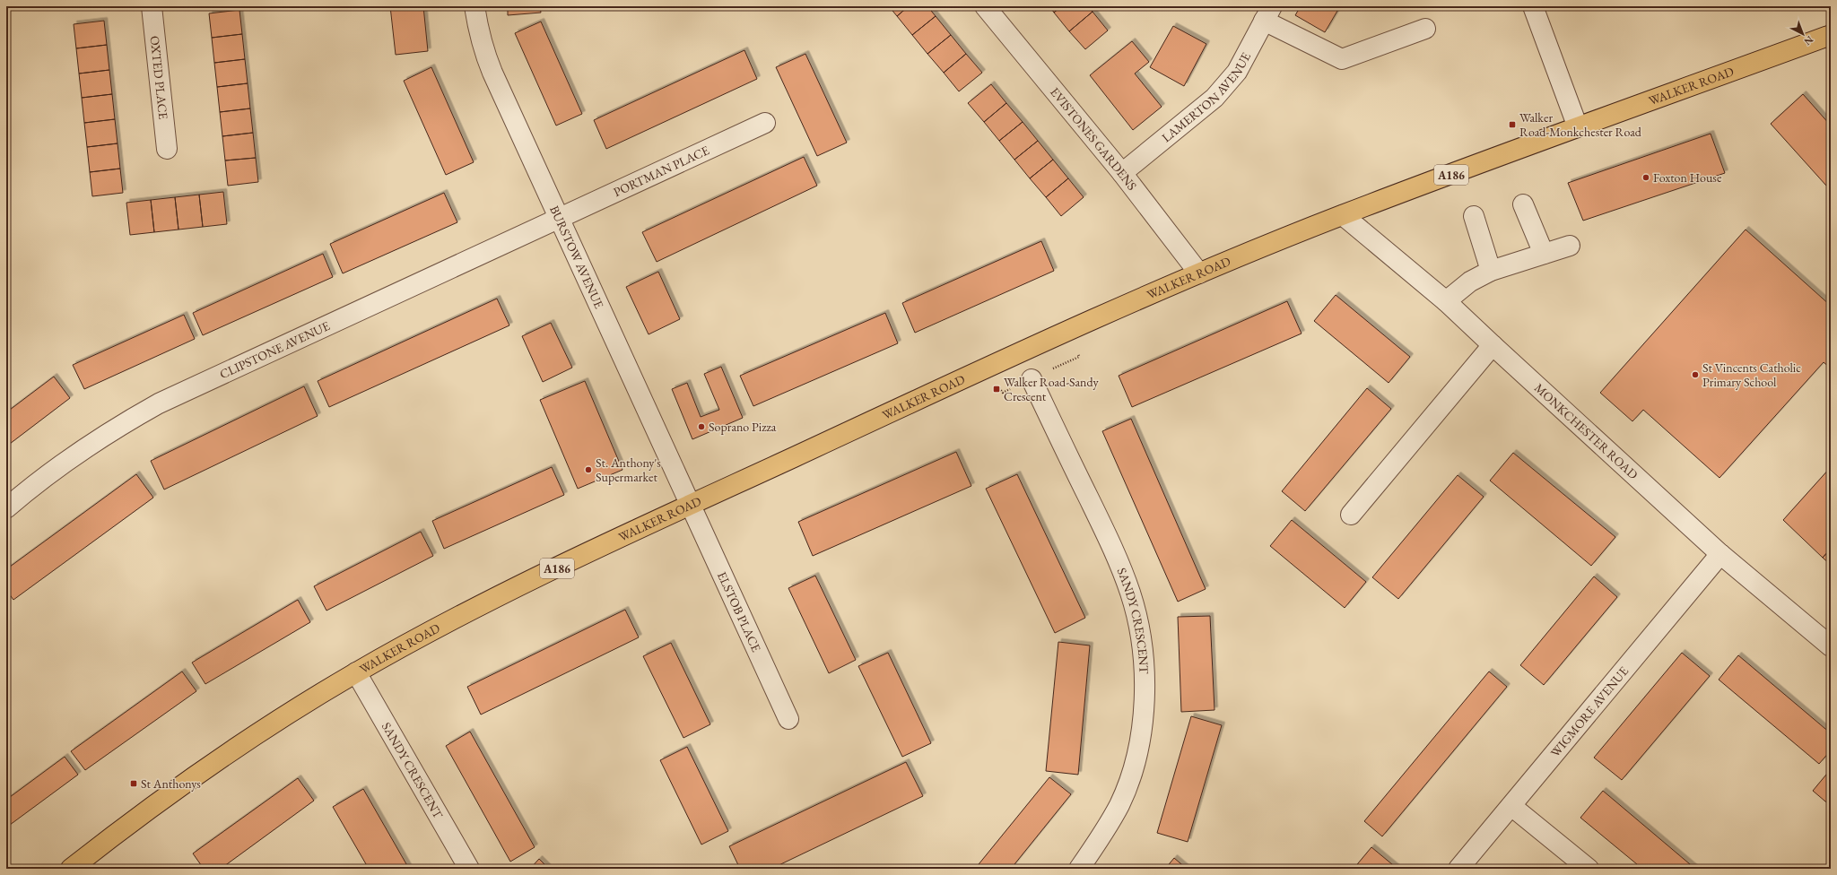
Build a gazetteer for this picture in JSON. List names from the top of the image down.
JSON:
{
  "streets": {
    "main road": ["WALKER ROAD", "A186"],
    "street": [
      "OXTED PLACE",
      "LAMERTON AVENUE",
      "EVISTONES GARDENS",
      "PORTMAN PLACE",
      "BURSTOW AVENUE",
      "CLIPSTONE AVENUE",
      "MONKCHESTER ROAD",
      "ELSTOB PLACE",
      "SANDY CRESCENT",
      "WIGMORE AVENUE"
    ]
  },
  "crossings": [
    ["WALKER ROAD", "EVISTONES GARDENS"],
    ["WALKER ROAD", "BURSTOW AVENUE"],
    ["WALKER ROAD", "MONKCHESTER ROAD"],
    ["WALKER ROAD", "ELSTOB PLACE"],
    ["WALKER ROAD", "SANDY CRESCENT"],
    ["LAMERTON AVENUE", "EVISTONES GARDENS"],
    ["PORTMAN PLACE", "BURSTOW AVENUE"],
    ["PORTMAN PLACE", "CLIPSTONE AVENUE"],
    ["BURSTOW AVENUE", "CLIPSTONE AVENUE"],
    ["BURSTOW AVENUE", "ELSTOB PLACE"],
    ["MONKCHESTER ROAD", "WIGMORE AVENUE"]
  ],
  "places": {
    "transit": ["Walker Road-Monkchester Road", "Walker Road-Sandy Crescent", "St Anthonys"],
    "other": [
      "Foxton House",
      "St Vincents Catholic Primary School",
      "Soprano Pizza",
      "St. Anthony's Supermarket"
    ]
  },
  "north": "bottom right"
}
